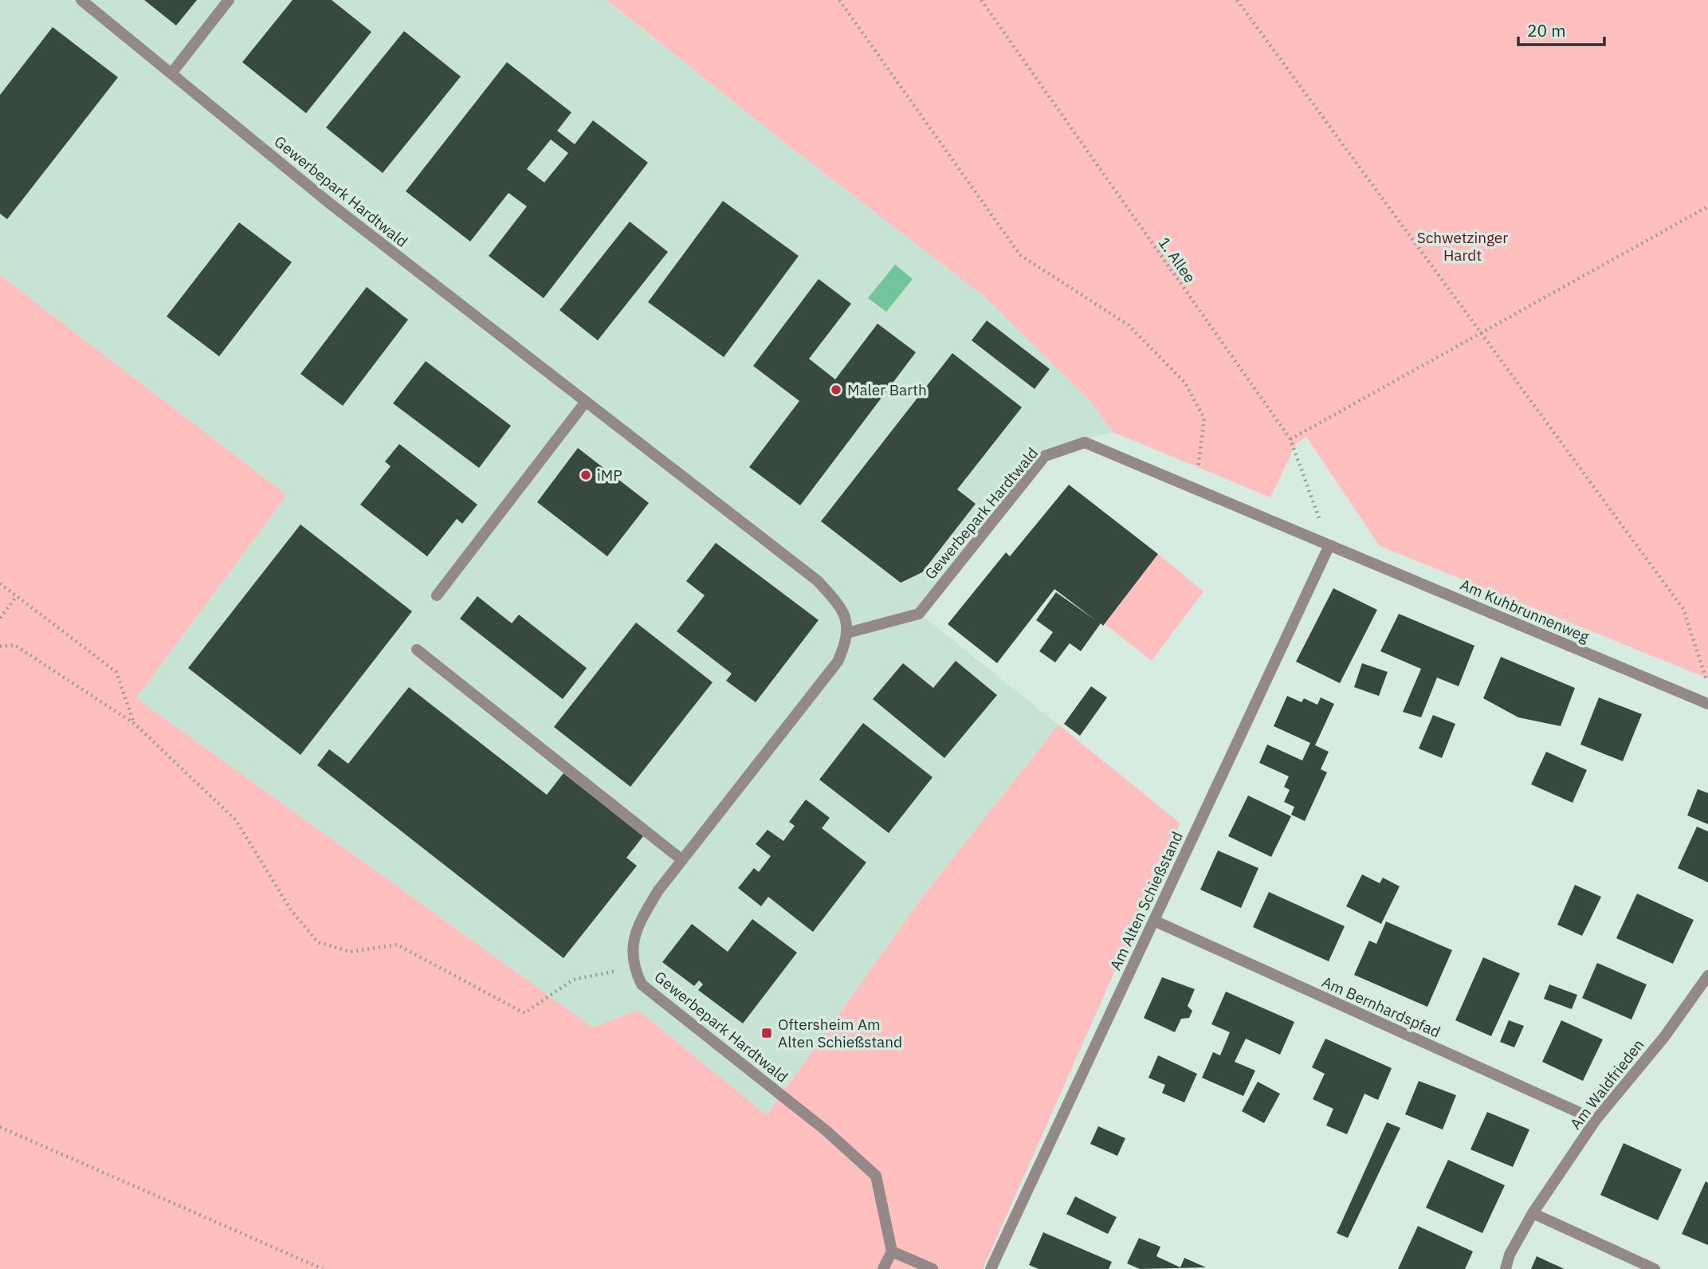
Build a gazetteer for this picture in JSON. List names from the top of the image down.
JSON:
{
  "streets": {
    "street": [
      "Gewerbepark Hardtwald",
      "Am Kuhbrunnenweg",
      "Am Alten Schießstand",
      "Am Bernhardspfad",
      "Am Waldfrieden"
    ],
    "path": ["1. Allee"]
  },
  "crossings": [
    ["Gewerbepark Hardtwald", "1. Allee"],
    ["Gewerbepark Hardtwald", "Am Kuhbrunnenweg"],
    ["Gewerbepark Hardtwald", "Am Alten Schießstand"],
    ["1. Allee", "Am Kuhbrunnenweg"],
    ["1. Allee", "Am Alten Schießstand"],
    ["Am Kuhbrunnenweg", "Am Alten Schießstand"],
    ["Am Alten Schießstand", "Am Bernhardspfad"],
    ["Am Bernhardspfad", "Am Waldfrieden"]
  ],
  "parks": ["Schwetzinger Hardt"],
  "places": {
    "other": ["Maler Barth", "iMP"],
    "transit": ["Oftersheim Am Alten Schießstand"]
  },
  "scale_bar": "20 m"
}
